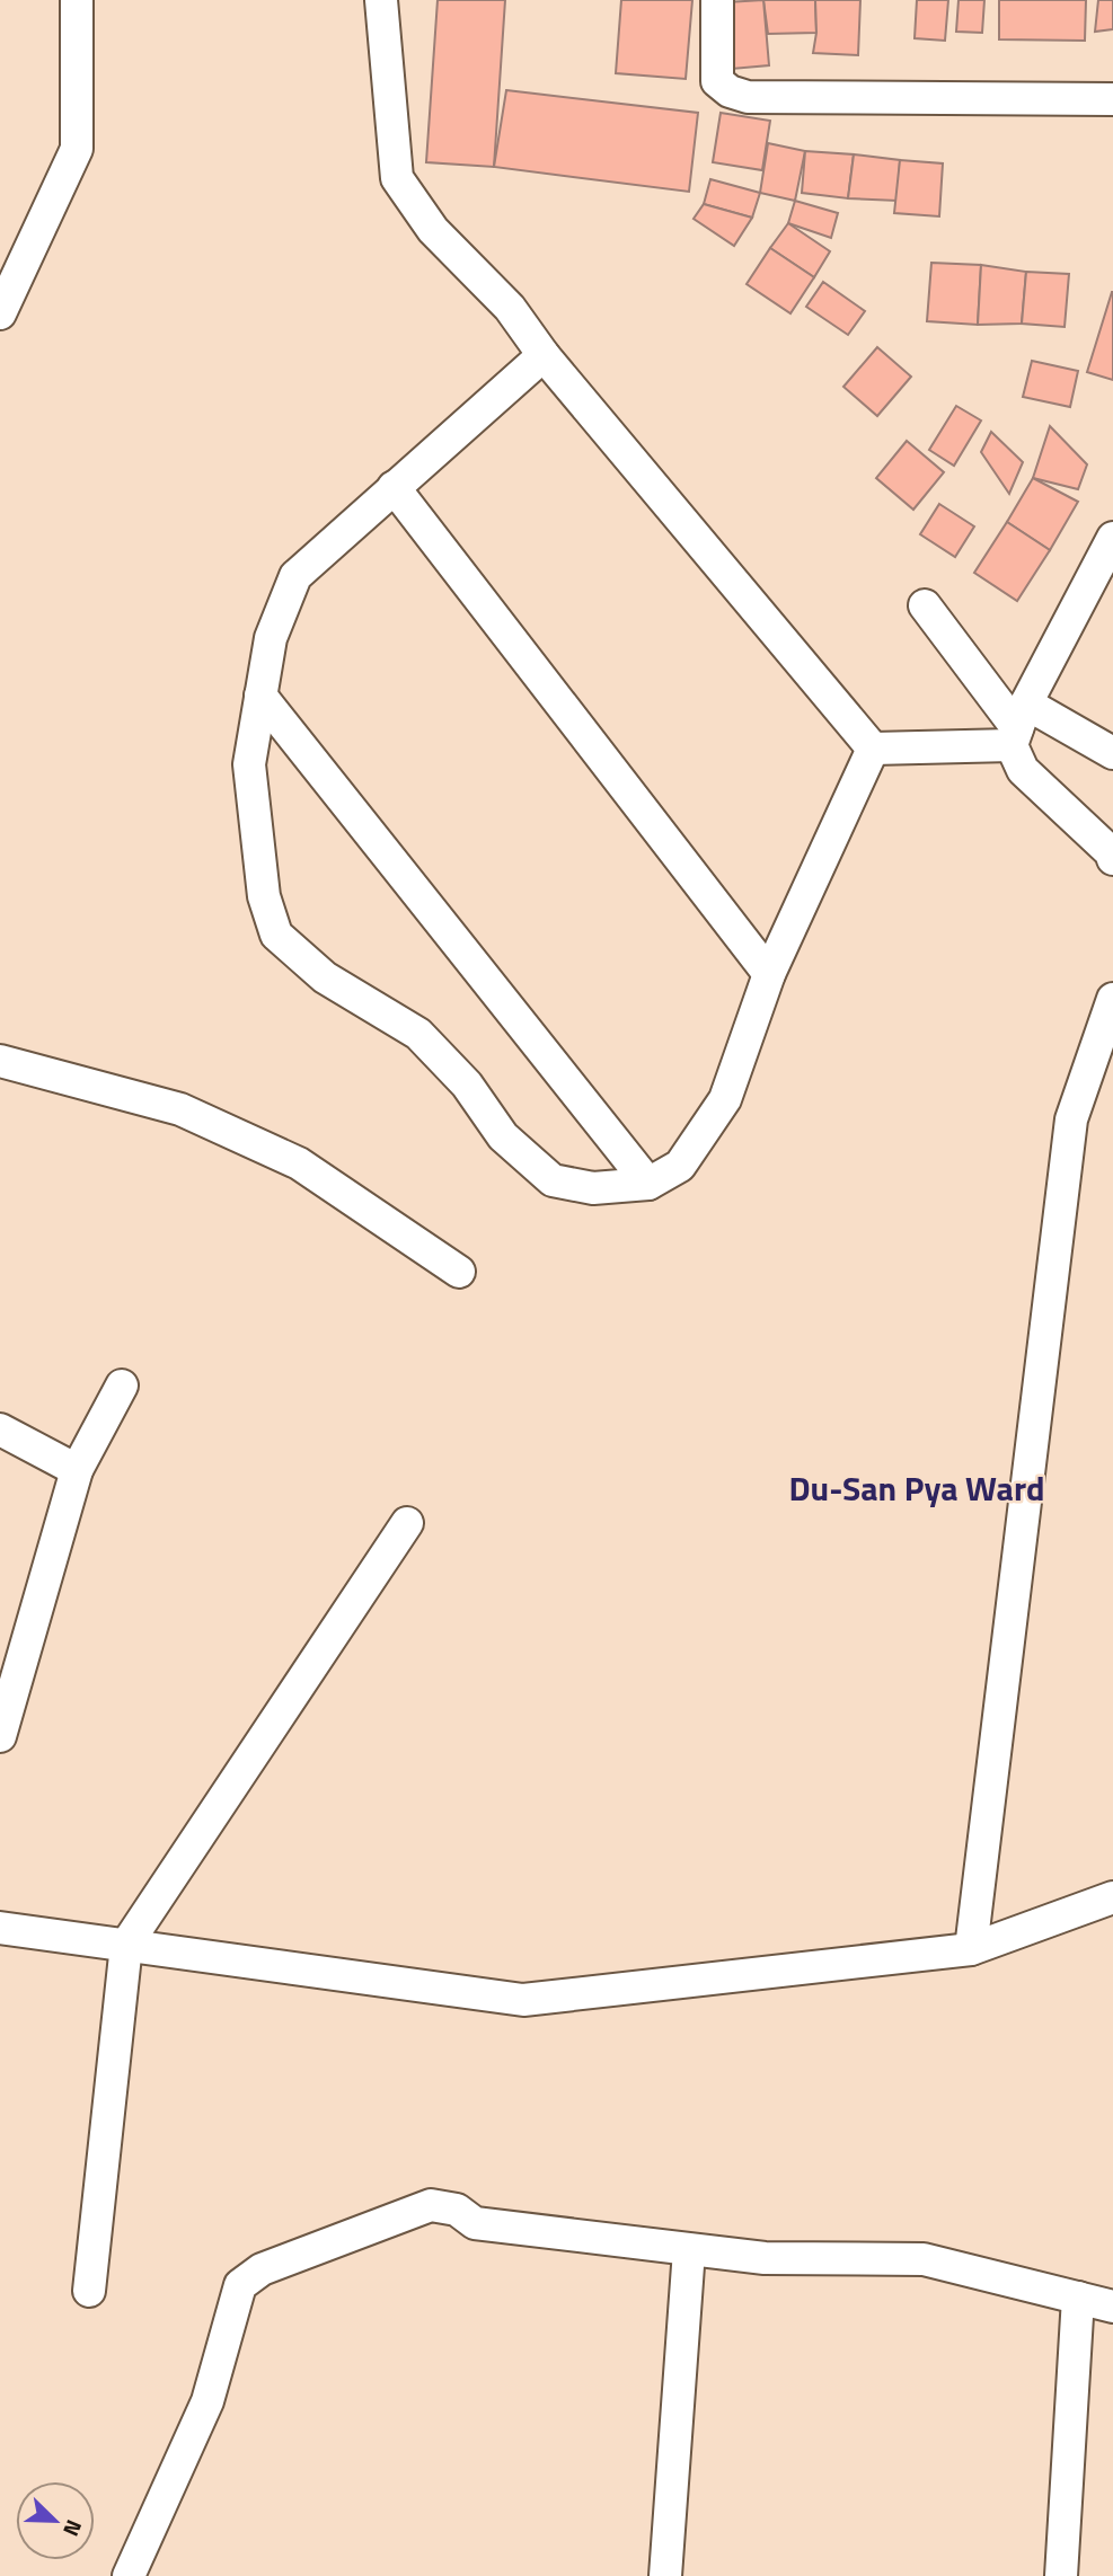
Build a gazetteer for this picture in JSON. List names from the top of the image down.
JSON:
{
  "districts": ["Du-San Pya Ward"],
  "north": "bottom right"
}
